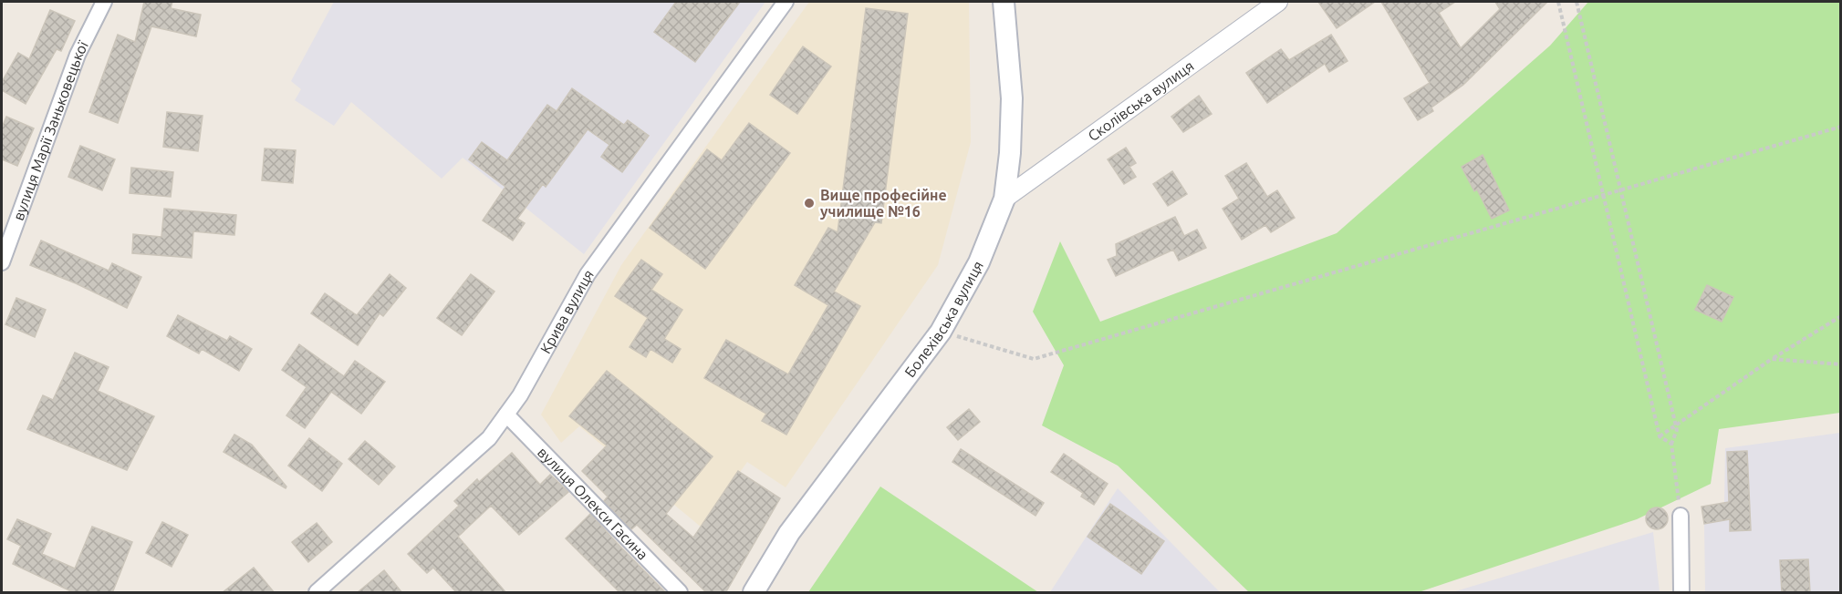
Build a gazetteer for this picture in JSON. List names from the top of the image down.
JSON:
{
  "streets": {
    "main road": ["Болехівська вулиця"],
    "street": [
      "Сколівська вулиця",
      "вулиця Марії Заньковецької",
      "Крива вулиця",
      "вулиця Олекси Гасина"
    ]
  },
  "crossings": [
    ["Сколівська вулиця", "Болехівська вулиця"],
    ["Крива вулиця", "вулиця Олекси Гасина"]
  ],
  "places": ["Вище професійне училище №16"]
}
